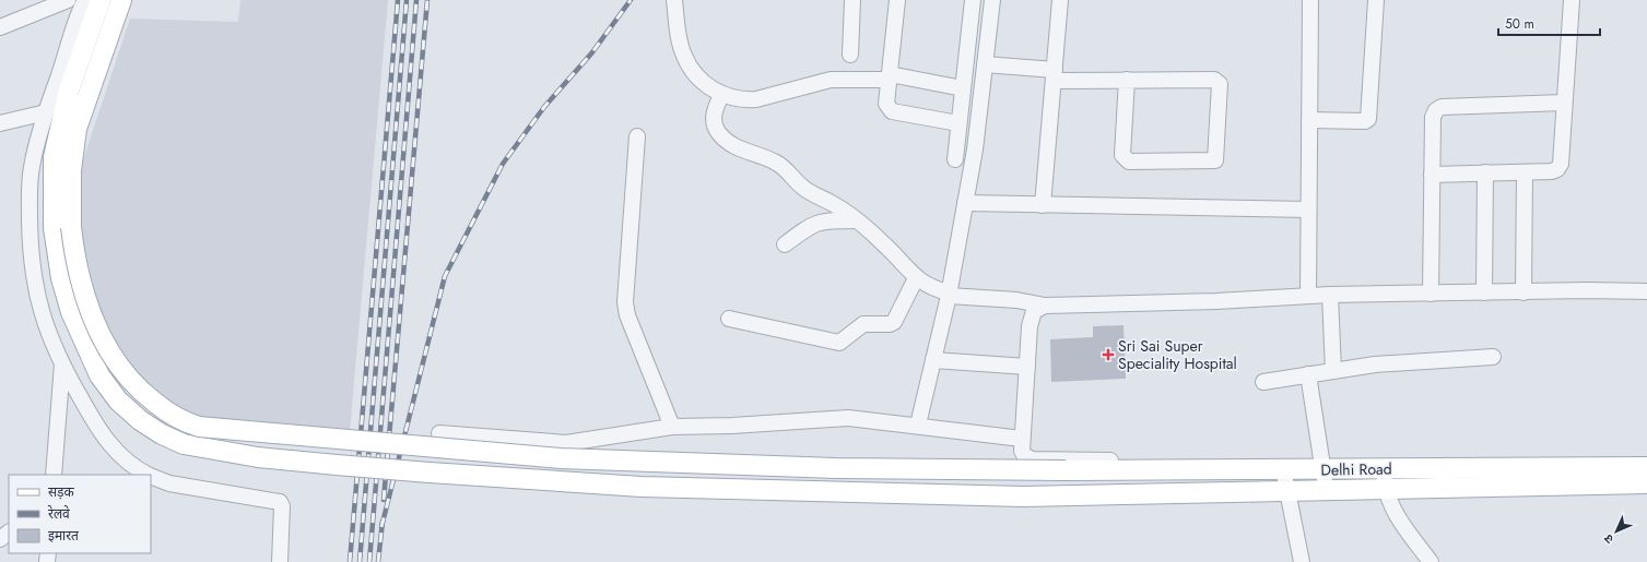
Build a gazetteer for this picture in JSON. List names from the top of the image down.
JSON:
{
  "streets": {
    "main road": ["Delhi Road"]
  },
  "places": {
    "health": ["Sri Sai Super Speciality Hospital"]
  },
  "legend": ["सड़क", "रेलवे", "इमारत"],
  "scale_bar": "50 m",
  "north": "bottom left"
}
